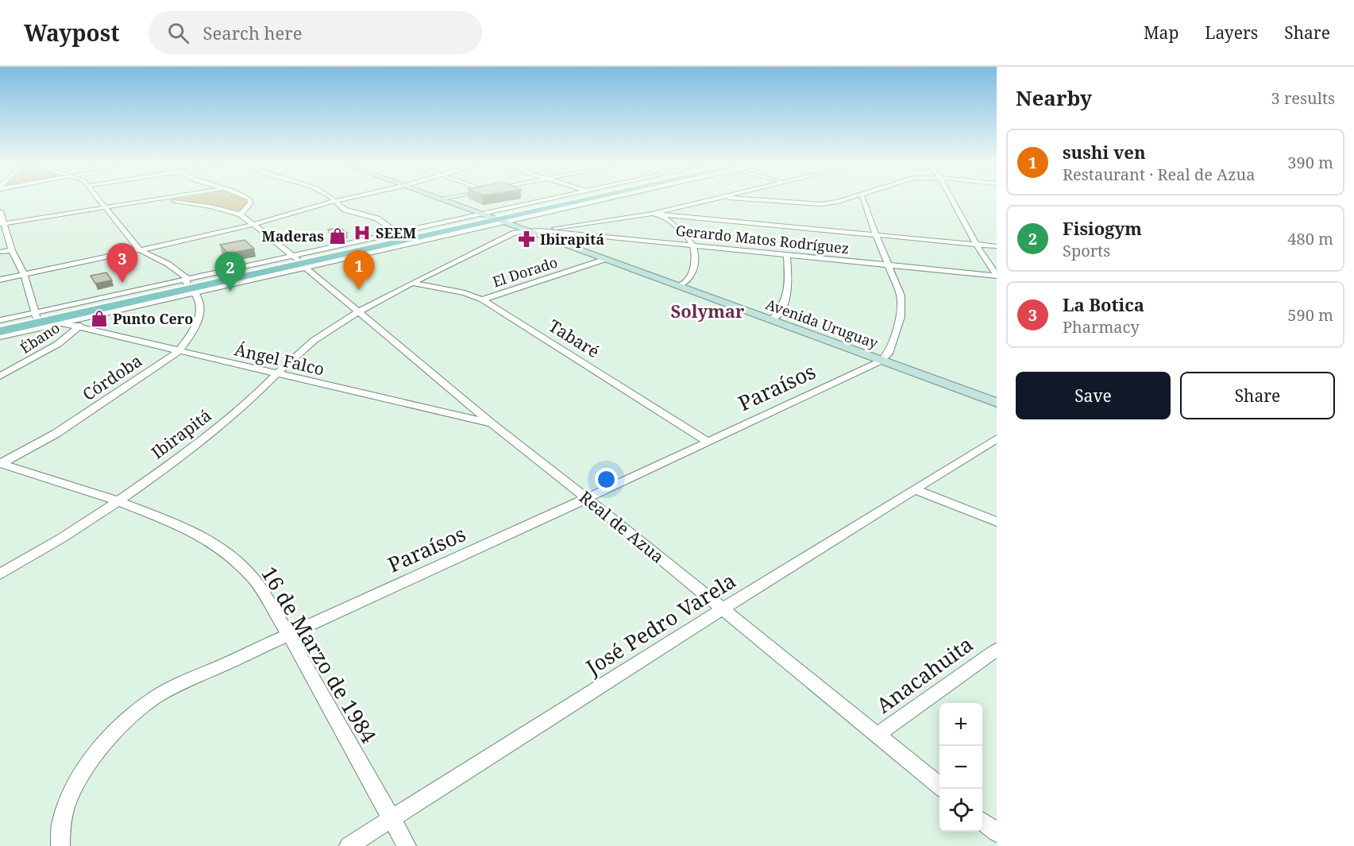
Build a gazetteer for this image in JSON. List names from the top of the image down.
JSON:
{
  "streets": {
    "street": [
      "Gerardo Matos Rodríguez",
      "El Dorado",
      "Avenida Uruguay",
      "Ébano",
      "Tabaré",
      "Ángel Falco",
      "Córdoba",
      "Paraísos",
      "Ibirapitá",
      "Real de Azua",
      "José Pedro Varela",
      "16 de Marzo de 1984",
      "Anacahuita"
    ]
  },
  "crossings": [
    ["Gerardo Matos Rodríguez", "Avenida Uruguay"],
    ["Gerardo Matos Rodríguez", "Ibirapitá"],
    ["El Dorado", "Avenida Uruguay"],
    ["El Dorado", "Tabaré"],
    ["Avenida Uruguay", "Paraísos"],
    ["Avenida Uruguay", "Ibirapitá"],
    ["Ébano", "Ángel Falco"],
    ["Tabaré", "Paraísos"],
    ["Tabaré", "Ibirapitá"],
    ["Ángel Falco", "Córdoba"],
    ["Ángel Falco", "Ibirapitá"],
    ["Ángel Falco", "Real de Azua"],
    ["Córdoba", "16 de Marzo de 1984"],
    ["Paraísos", "Real de Azua"],
    ["Paraísos", "16 de Marzo de 1984"],
    ["Ibirapitá", "Real de Azua"],
    ["Ibirapitá", "16 de Marzo de 1984"],
    ["Real de Azua", "José Pedro Varela"],
    ["Real de Azua", "Anacahuita"],
    ["José Pedro Varela", "16 de Marzo de 1984"]
  ],
  "districts": ["Solymar"],
  "places": {
    "hospital": ["SEEM"],
    "shop": ["Maderas", "Punto Cero"],
    "pharmacy": ["Ibirapitá"]
  },
  "page": {
    "header": "Waypost",
    "search": "Search here",
    "nav": ["Map", "Layers", "Share"],
    "heading": ["Nearby", "3 results"],
    "list": [
      {
        "mark": "1",
        "name": "sushi ven",
        "note": "Restaurant · Real de Azua",
        "value": "390 m"
      },
      {
        "mark": "2",
        "name": "Fisiogym",
        "note": "Sports",
        "value": "480 m"
      },
      {
        "mark": "3",
        "name": "La Botica",
        "note": "Pharmacy",
        "value": "590 m"
      }
    ],
    "pins": ["3", "1", "2"],
    "buttons": ["Save", "Share"],
    "map_buttons": ["+", "−"]
  }
}
